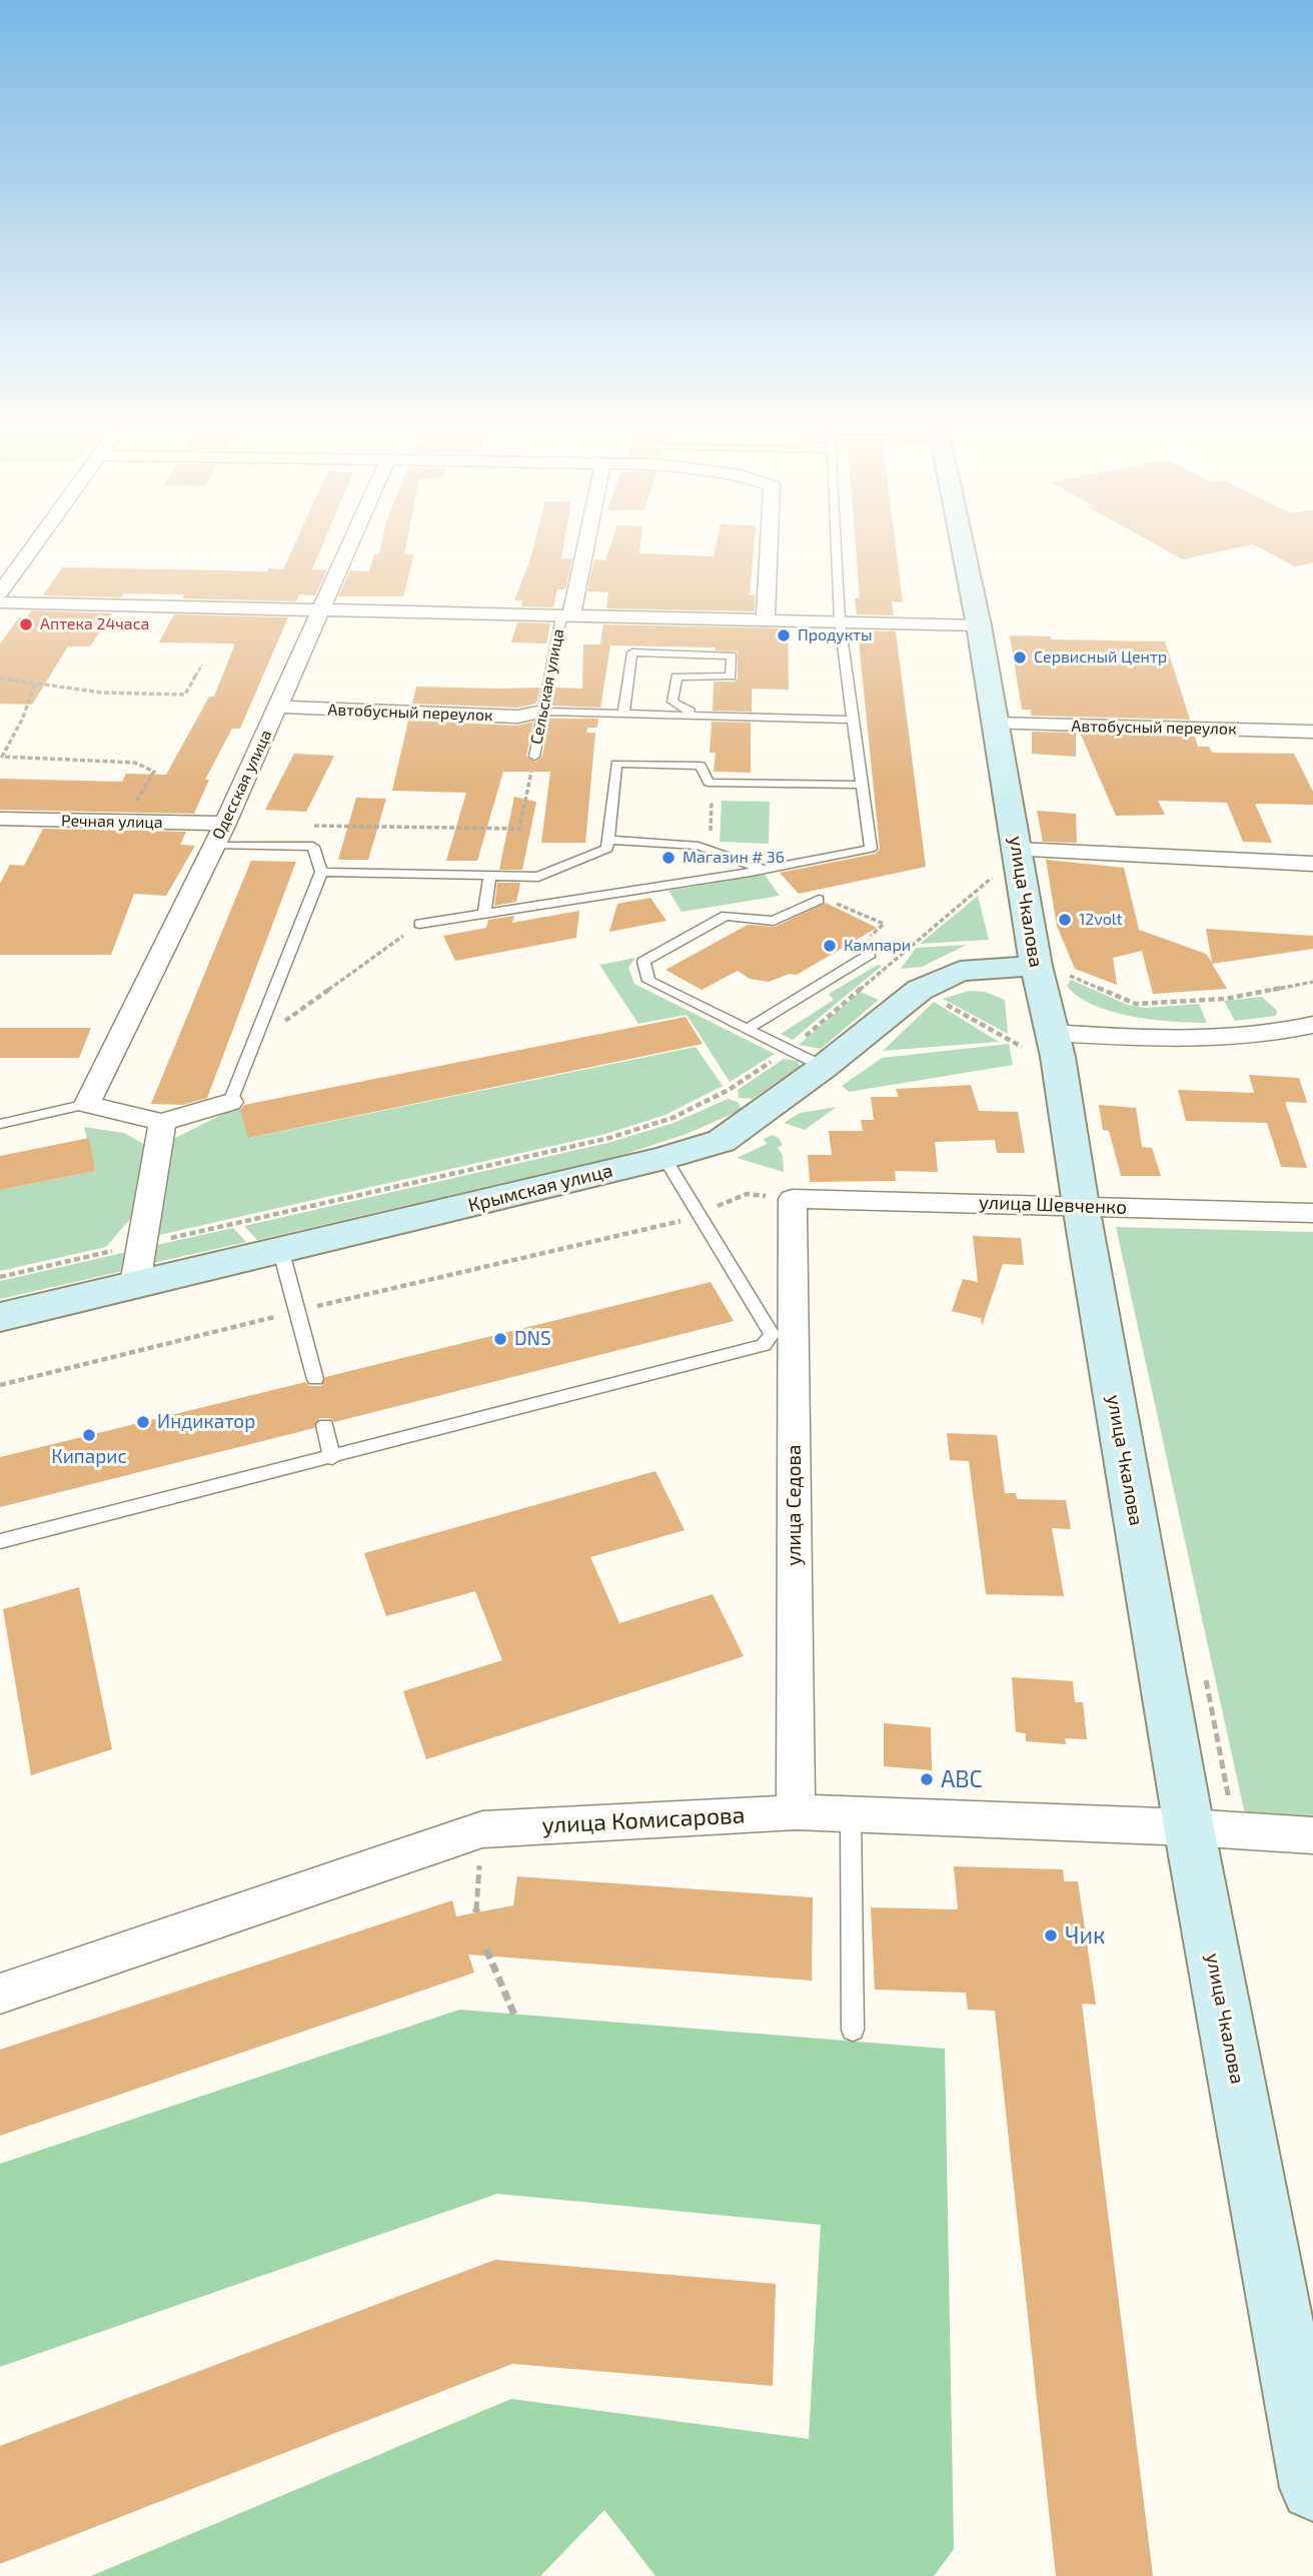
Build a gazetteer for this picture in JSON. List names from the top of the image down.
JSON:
{
  "streets": {
    "main road": ["улица Чкалова", "Крымская улица"],
    "street": [
      "Сельская улица",
      "Автобусный переулок",
      "Одесская улица",
      "Речная улица",
      "улица Шевченко",
      "улица Седова",
      "улица Комисарова"
    ]
  },
  "crossings": [
    ["Сельская улица", "Автобусный переулок"],
    ["Автобусный переулок", "Одесская улица"],
    ["Автобусный переулок", "улица Чкалова"],
    ["Одесская улица", "Речная улица"],
    ["улица Чкалова", "Крымская улица"],
    ["улица Чкалова", "улица Шевченко"],
    ["улица Чкалова", "улица Комисарова"],
    ["улица Шевченко", "улица Седова"],
    ["улица Седова", "улица Комисарова"]
  ],
  "places": [
    "Аптека 24часа",
    "Продукты",
    "Сервисный Центр",
    "Магазин # 36",
    "12volt",
    "Кампари",
    "DNS",
    "Индикатор",
    "Кипарис",
    "ABC",
    "Чик"
  ]
}
